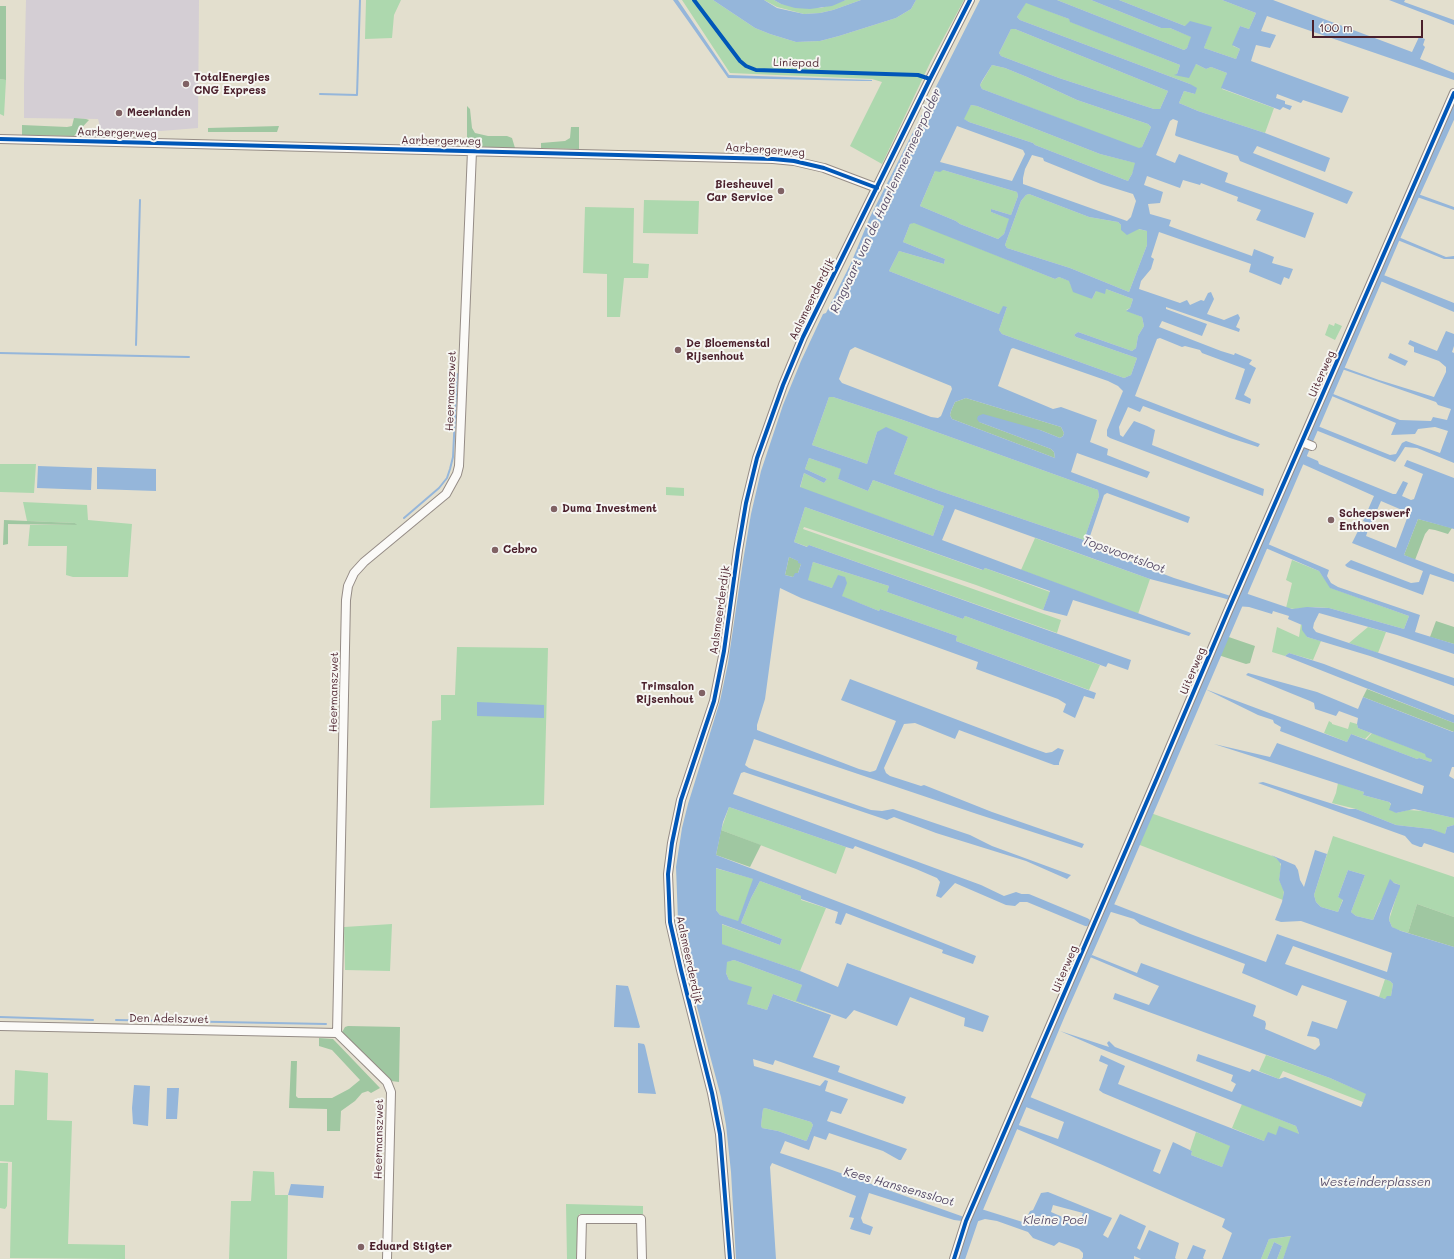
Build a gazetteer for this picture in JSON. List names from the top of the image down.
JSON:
{
  "streets": {
    "street": [
      "Aarbergerweg",
      "Aalsmeerderdijk",
      "Uiterweg",
      "Heermanszwet",
      "Den Adelszwet"
    ],
    "cycle path": ["Liniepad"]
  },
  "crossings": [
    ["Aarbergerweg", "Aalsmeerderdijk"],
    ["Aarbergerweg", "Heermanszwet"],
    ["Heermanszwet", "Den Adelszwet"]
  ],
  "water": [
    "Ringvaart van de Haarlemmermeerpolder",
    "Topsvoortsloot",
    "Westeinderplassen",
    "Kees Hanssenssloot",
    "Kleine Poel"
  ],
  "places": [
    "TotalEnergies CNG Express",
    "Meerlanden",
    "Biesheuvel Car Service",
    "De Bloemenstal Rijsenhout",
    "Duma Investment",
    "Scheepswerf Enthoven",
    "Cebro",
    "Trimsalon Rijsenhout",
    "Eduard Stigter"
  ],
  "scale_bar": "100 m"
}
